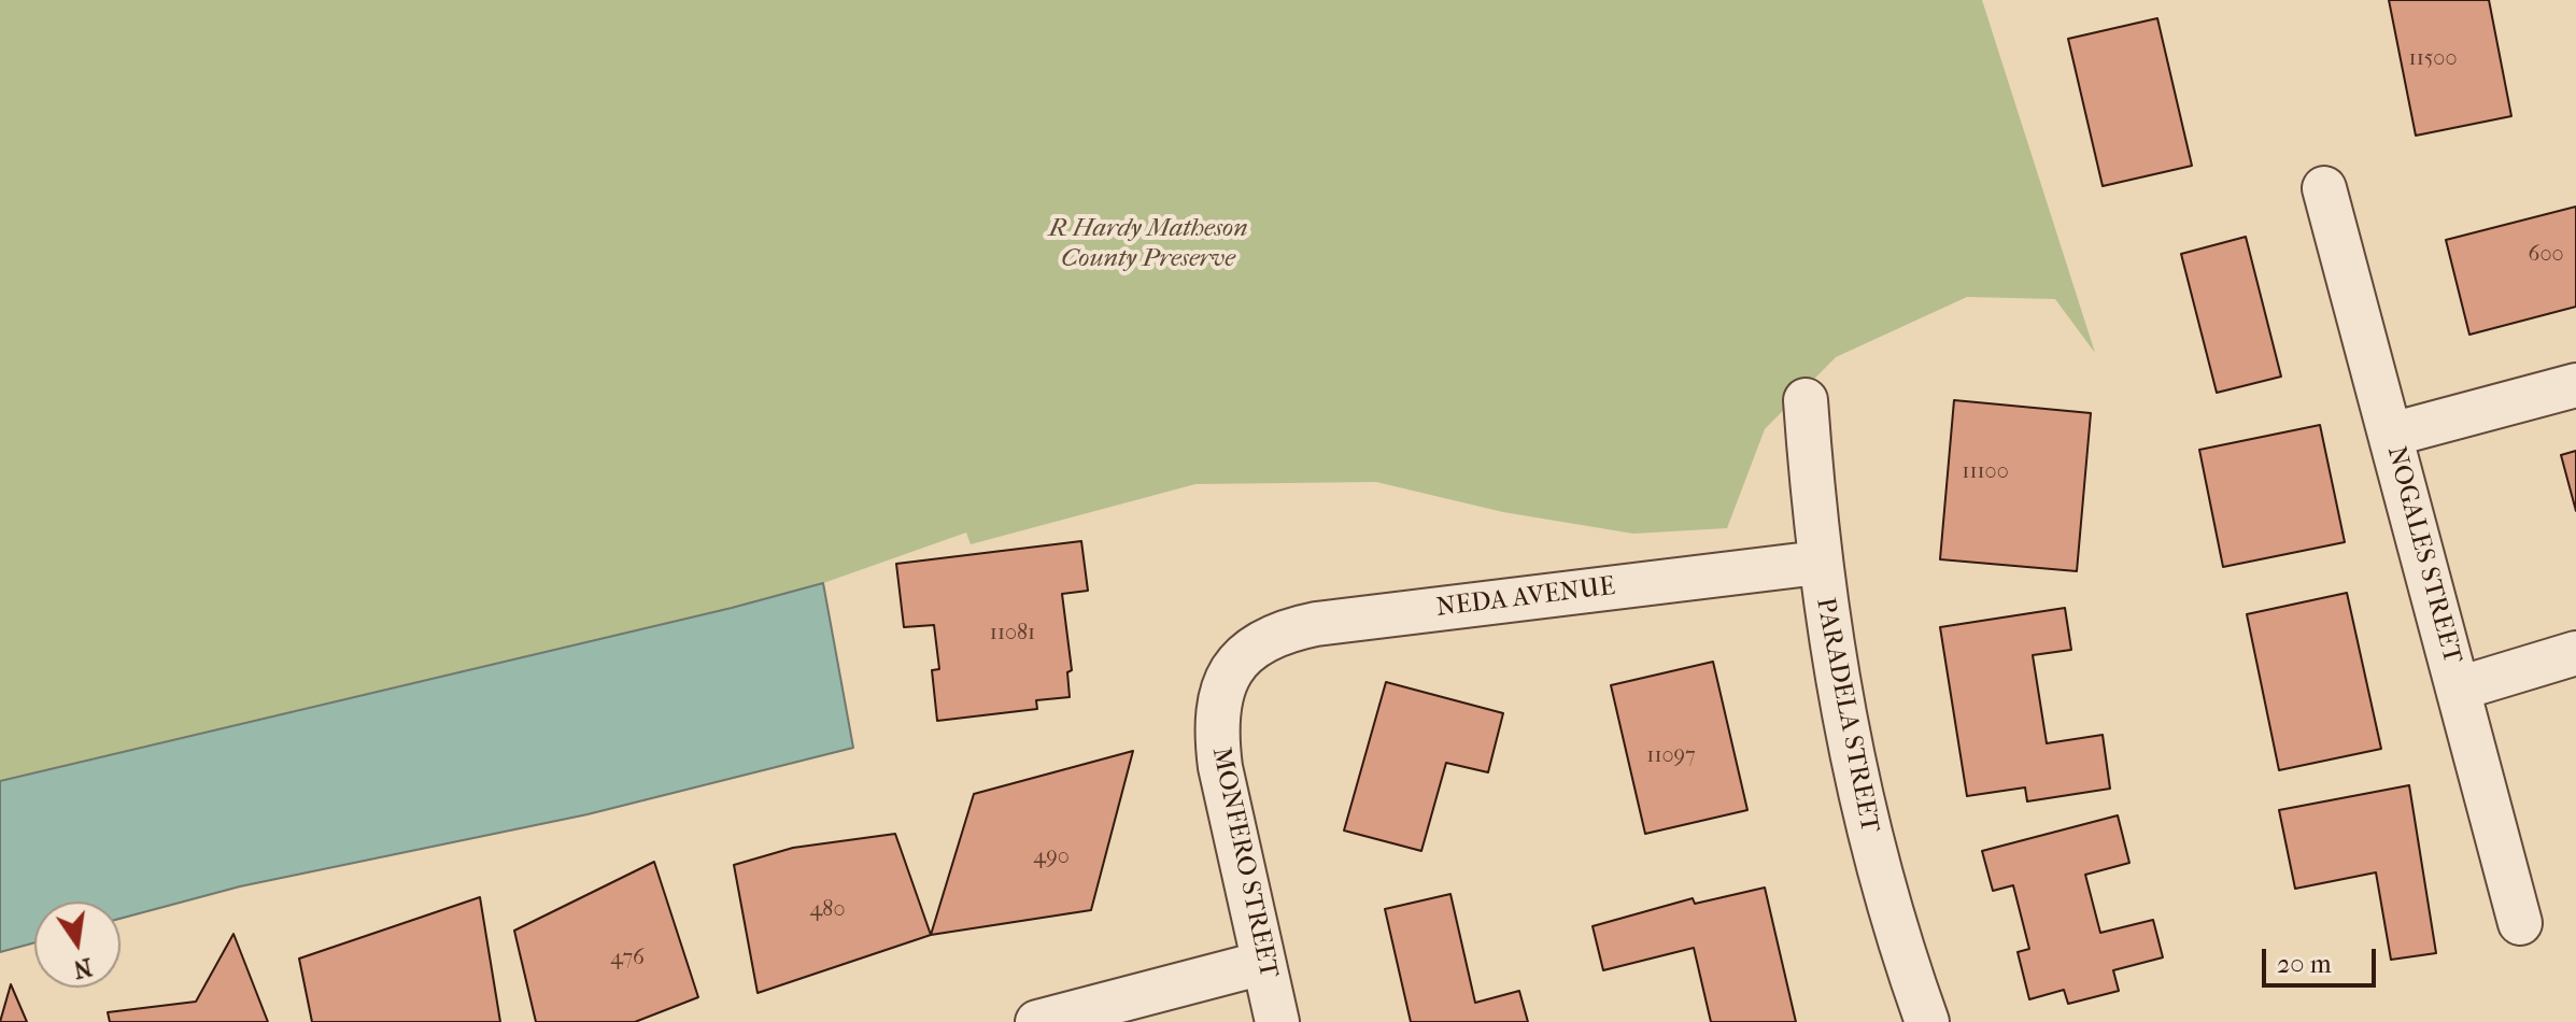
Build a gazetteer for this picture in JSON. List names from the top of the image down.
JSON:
{
  "streets": {
    "street": [
      "NOGALES STREET",
      "NEDA AVENUE",
      "PARADELA STREET",
      "MONFERO STREET"
    ]
  },
  "crossings": [
    ["NEDA AVENUE", "PARADELA STREET"],
    ["NEDA AVENUE", "MONFERO STREET"]
  ],
  "parks": ["R Hardy Matheson County Preserve"],
  "house_numbers": [
    "11500",
    "600",
    "11100",
    "11081",
    "11097",
    "490",
    "480",
    "476"
  ],
  "scale_bar": "20 m",
  "north": "bottom"
}
